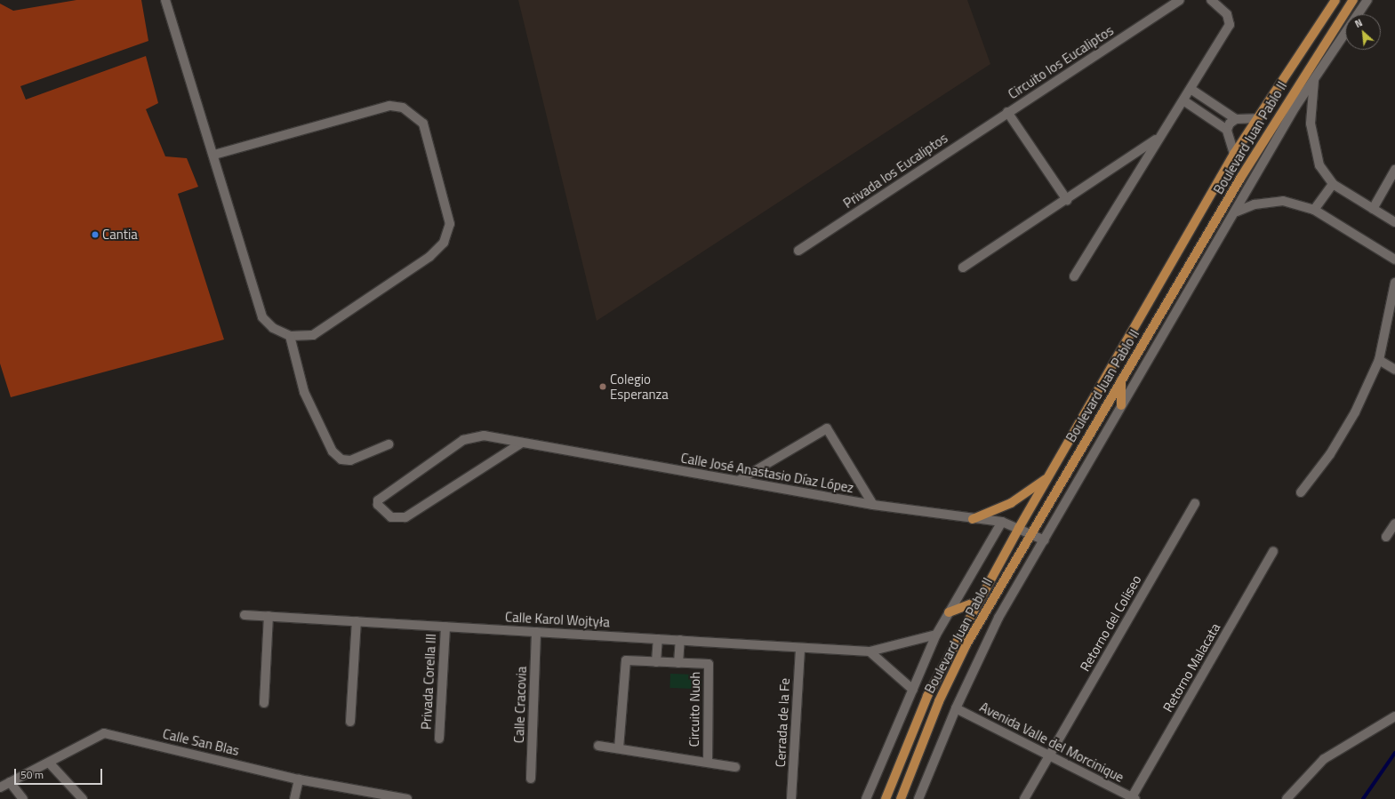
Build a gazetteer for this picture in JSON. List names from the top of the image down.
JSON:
{
  "streets": {
    "main road": ["Boulevard Juan Pablo II"],
    "street": [
      "Circuito los Eucaliptos",
      "Privada los Eucaliptos",
      "Calle José Anastasio Díaz López",
      "Calle Karol Wojtyła",
      "Retorno del Coliseo",
      "Retorno Malacata",
      "Privada Corella III",
      "Calle Cracovia",
      "Circuito Nuoh",
      "Cerrada de la Fe",
      "Calle San Blas",
      "Avenida Valle del Morcinique"
    ]
  },
  "crossings": [
    ["Circuito los Eucaliptos", "Privada los Eucaliptos"],
    ["Boulevard Juan Pablo II", "Calle José Anastasio Díaz López"],
    ["Boulevard Juan Pablo II", "Avenida Valle del Morcinique"],
    ["Calle Karol Wojtyła", "Privada Corella III"],
    ["Calle Karol Wojtyła", "Calle Cracovia"],
    ["Calle Karol Wojtyła", "Circuito Nuoh"],
    ["Calle Karol Wojtyła", "Cerrada de la Fe"],
    ["Retorno del Coliseo", "Avenida Valle del Morcinique"],
    ["Retorno Malacata", "Avenida Valle del Morcinique"]
  ],
  "places": ["Cantia", "Colegio Esperanza"],
  "scale_bar": "50 m",
  "north": "top left"
}
